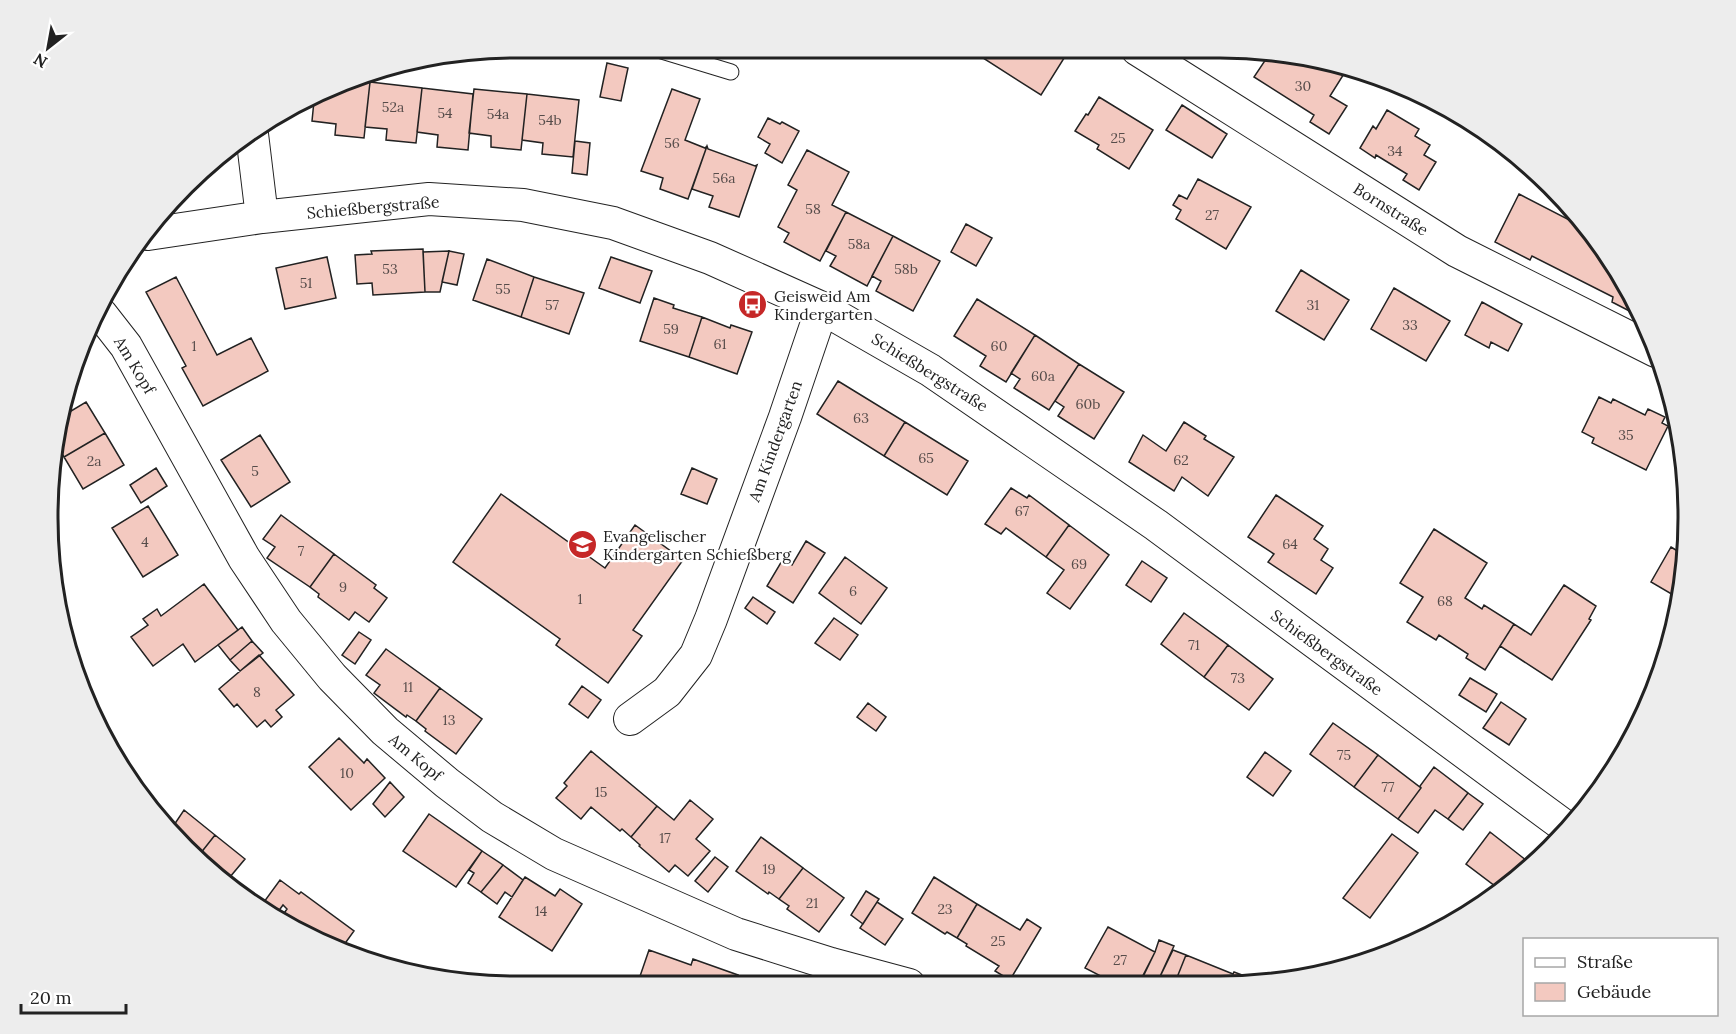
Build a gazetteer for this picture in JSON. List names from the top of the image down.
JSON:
{
  "streets": {
    "street": [
      "Schießbergstraße",
      "Bornstraße",
      "Am Kopf",
      "Am Kindergarten"
    ]
  },
  "crossings": [
    ["Schießbergstraße", "Am Kindergarten"]
  ],
  "places": {
    "bus stop": ["Geisweid Am Kindergarten"],
    "school or university": ["Evangelischer Kindergarten Schießberg"]
  },
  "house_numbers": [
    "30",
    "52a",
    "54",
    "54a",
    "54b",
    "25",
    "56",
    "34",
    "56a",
    "58",
    "27",
    "58a",
    "53",
    "58b",
    "51",
    "55",
    "57",
    "31",
    "33",
    "59",
    "61",
    "1",
    "60",
    "60a",
    "60b",
    "63",
    "35",
    "65",
    "62",
    "2a",
    "5",
    "67",
    "4",
    "64",
    "7",
    "69",
    "9",
    "6",
    "1",
    "68",
    "71",
    "73",
    "11",
    "8",
    "13",
    "75",
    "10",
    "77",
    "15",
    "17",
    "19",
    "21",
    "23",
    "14",
    "25",
    "27"
  ],
  "legend": ["Straße", "Gebäude"],
  "scale_bar": "20 m",
  "north": "bottom left"
}
